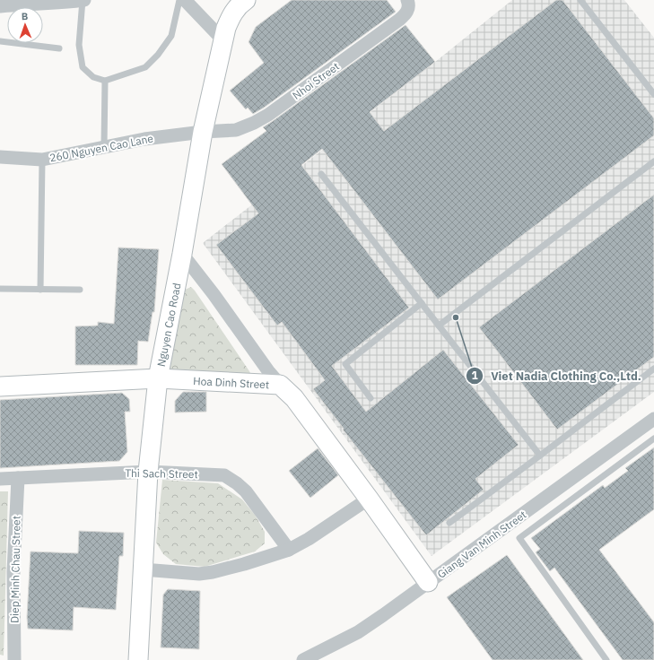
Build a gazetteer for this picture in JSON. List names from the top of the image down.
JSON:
{
  "streets": {
    "main road": ["Nguyen Cao Road", "Hoa Dinh Street"],
    "street": [
      "Nhoi Street",
      "260 Nguyen Cao Lane",
      "Thi Sach Street",
      "Giang Van Minh Street",
      "Diep Minh Chau Street"
    ]
  },
  "crossings": [
    ["Nhoi Street", "260 Nguyen Cao Lane"],
    ["Nhoi Street", "Nguyen Cao Road"],
    ["260 Nguyen Cao Lane", "Nguyen Cao Road"],
    ["Nguyen Cao Road", "Hoa Dinh Street"],
    ["Nguyen Cao Road", "Thi Sach Street"],
    ["Hoa Dinh Street", "Giang Van Minh Street"],
    ["Thi Sach Street", "Diep Minh Chau Street"]
  ],
  "places": ["Viet Nadia Clothing Co.,Ltd."],
  "north": "top"
}
